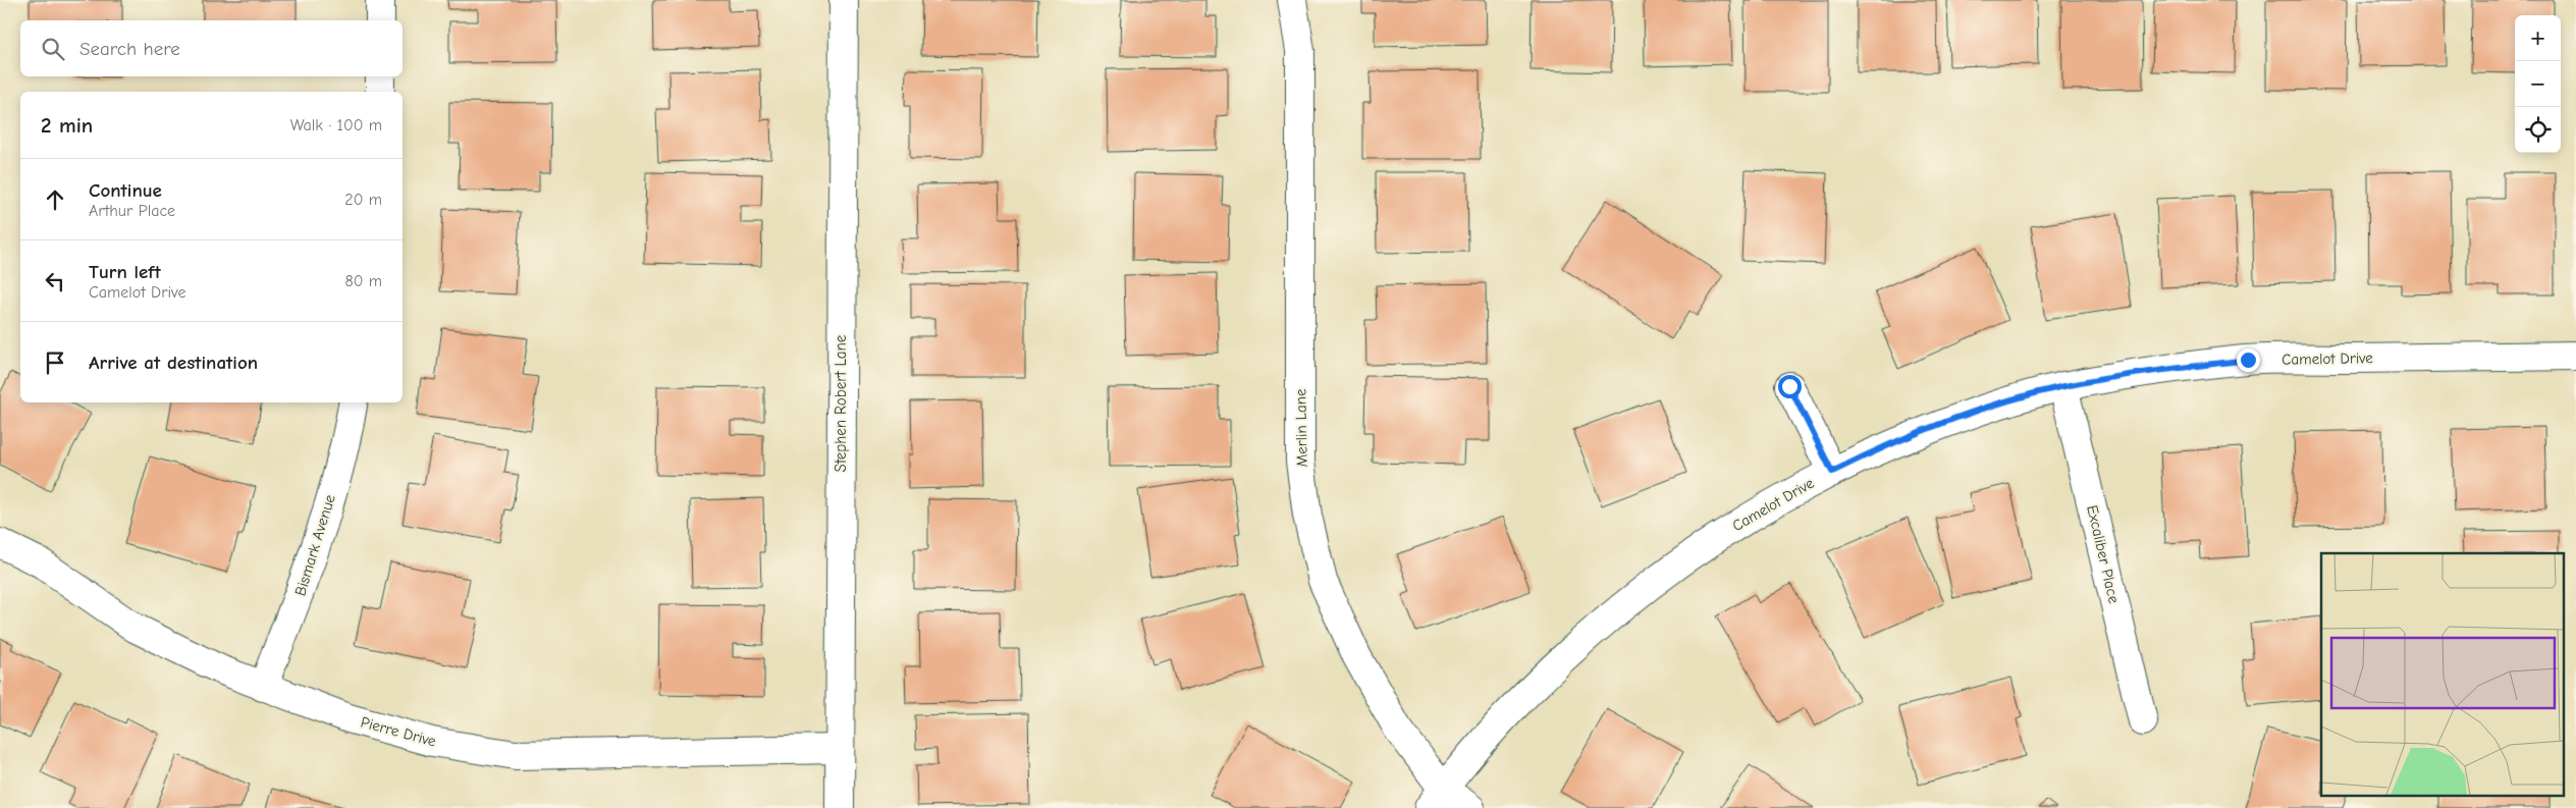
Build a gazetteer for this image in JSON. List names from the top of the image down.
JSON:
{
  "streets": {
    "street": [
      "Camelot Drive",
      "Stephen Robert Lane",
      "Merlin Lane",
      "Bismark Avenue",
      "Excaliber Place",
      "Pierre Drive"
    ]
  },
  "crossings": [
    ["Camelot Drive", "Merlin Lane"],
    ["Camelot Drive", "Excaliber Place"],
    ["Stephen Robert Lane", "Pierre Drive"],
    ["Bismark Avenue", "Pierre Drive"]
  ],
  "page": {
    "map_buttons": ["+", "−"],
    "search": "Search here",
    "heading": ["2 min", "Walk · 100 m"],
    "list": [
      ["Continue", "Arthur Place", "20 m"],
      ["Turn left", "Camelot Drive", "80 m"],
      "Arrive at destination"
    ]
  }
}
